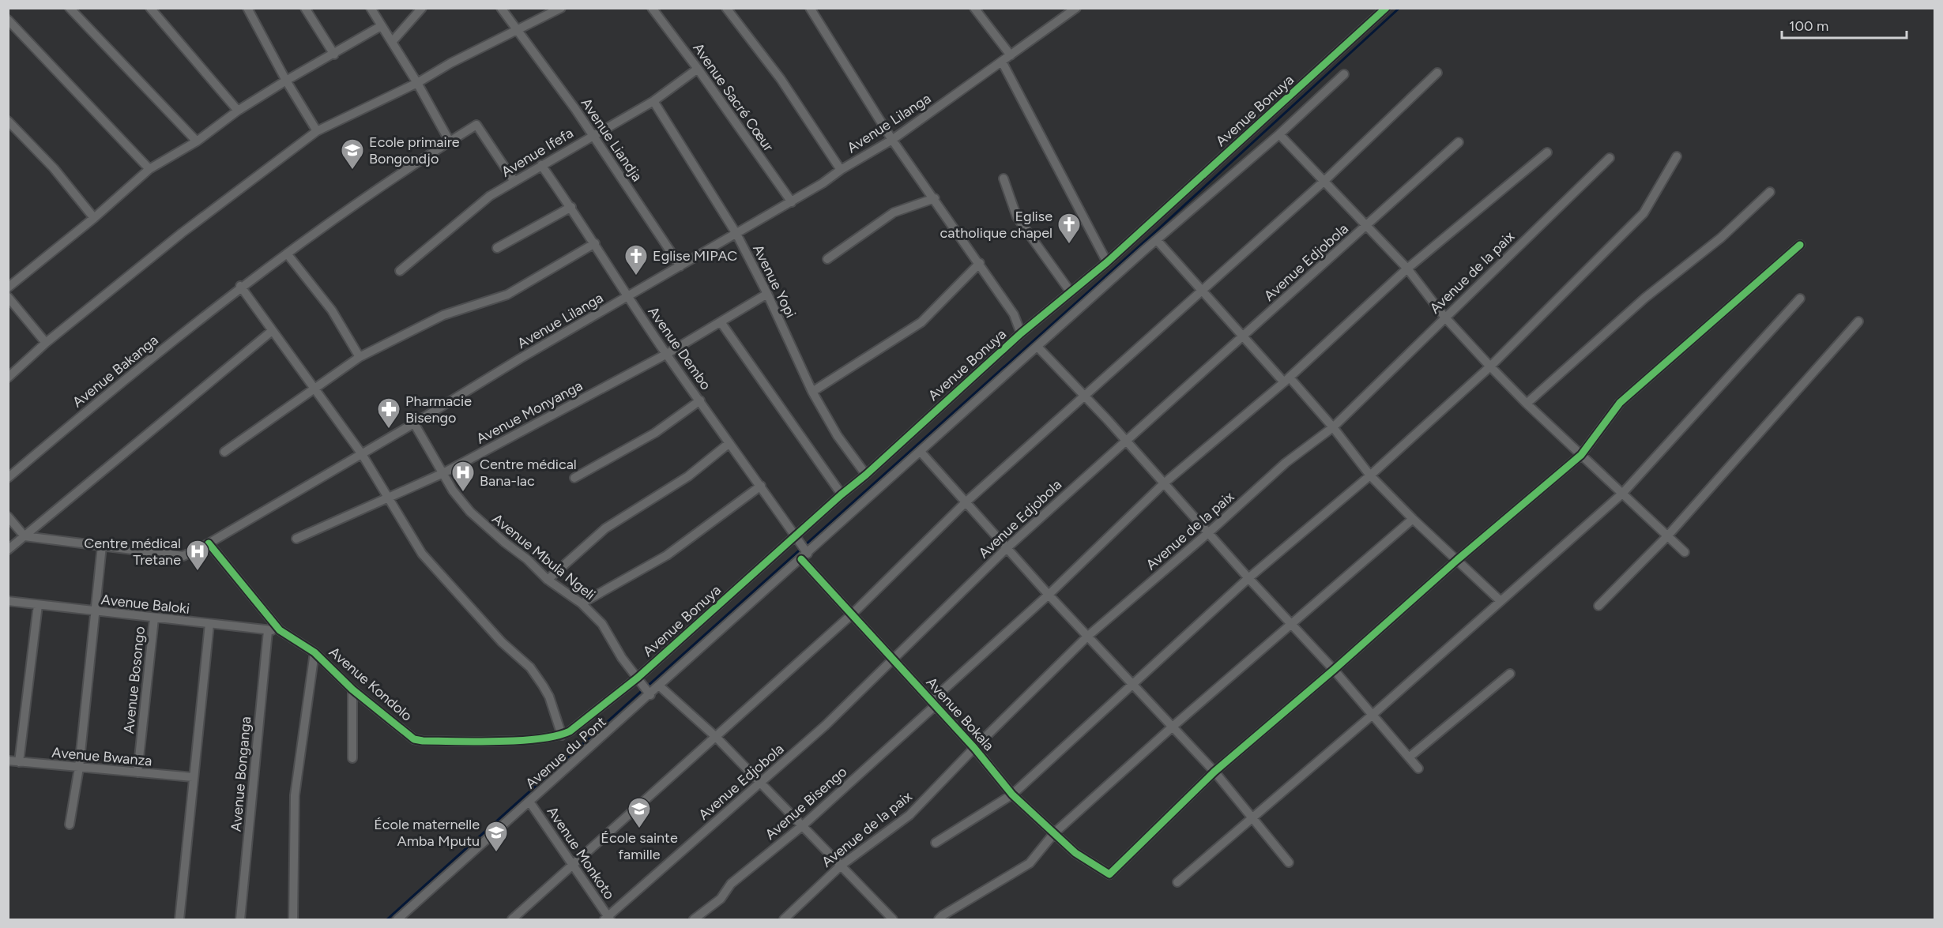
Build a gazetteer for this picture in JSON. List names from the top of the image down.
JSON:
{
  "streets": {
    "street": [
      "Avenue Sacré Cœur",
      "Avenue Bonuya",
      "Avenue Lilanga",
      "Avenue Liandja",
      "Avenue Ifefa",
      "Avenue Edjobola",
      "Avenue de la paix",
      "Avenue Yopi",
      "Avenue Dembo",
      "Avenue Bakanga",
      "Avenue Monyanga",
      "Avenue Mbula Ngeli",
      "Avenue Baloki",
      "Avenue Bosongo",
      "Avenue Kondolo",
      "Avenue Bokala",
      "Avenue du Pont",
      "Avenue Bwanza",
      "Avenue Bonganga",
      "Avenue Bisengo",
      "Avenue Monkoto"
    ]
  },
  "crossings": [
    ["Avenue Sacré Cœur", "Avenue Lilanga"],
    ["Avenue Sacré Cœur", "Avenue Ifefa"],
    ["Avenue Bonuya", "Avenue Yopi"],
    ["Avenue Bonuya", "Avenue Dembo"],
    ["Avenue Bonuya", "Avenue Mbula Ngeli"],
    ["Avenue Bonuya", "Avenue Kondolo"],
    ["Avenue Bonuya", "Avenue Bokala"],
    ["Avenue Bonuya", "Avenue du Pont"],
    ["Avenue Lilanga", "Avenue Liandja"],
    ["Avenue Lilanga", "Avenue Yopi"],
    ["Avenue Lilanga", "Avenue Dembo"],
    ["Avenue Lilanga", "Avenue Mbula Ngeli"],
    ["Avenue Lilanga", "Avenue Kondolo"],
    ["Avenue Liandja", "Avenue Ifefa"],
    ["Avenue Ifefa", "Avenue Yopi"],
    ["Avenue Ifefa", "Avenue Dembo"],
    ["Avenue Ifefa", "Avenue Bakanga"],
    ["Avenue Edjobola", "Avenue Bokala"],
    ["Avenue Edjobola", "Avenue Monkoto"],
    ["Avenue de la paix", "Avenue Bokala"],
    ["Avenue Yopi", "Avenue Monyanga"],
    ["Avenue Dembo", "Avenue Monyanga"],
    ["Avenue Dembo", "Avenue Bokala"],
    ["Avenue Dembo", "Avenue du Pont"],
    ["Avenue Monyanga", "Avenue Mbula Ngeli"],
    ["Avenue Mbula Ngeli", "Avenue du Pont"],
    ["Avenue Baloki", "Avenue Bosongo"],
    ["Avenue Baloki", "Avenue Kondolo"],
    ["Avenue Baloki", "Avenue Bonganga"],
    ["Avenue Bosongo", "Avenue Bwanza"],
    ["Avenue Bokala", "Avenue du Pont"],
    ["Avenue Bokala", "Avenue Bisengo"],
    ["Avenue du Pont", "Avenue Monkoto"]
  ],
  "places": {
    "school or university": ["Ecole primaire Bongondjo", "École sainte famille", "École maternelle Amba Mputu"],
    "church": ["Eglise catholique chapel", "Eglise MIPAC"],
    "pharmacy": ["Pharmacie Bisengo"],
    "hospital": ["Centre médical Bana-lac", "Centre médical Tretane"]
  },
  "scale_bar": "100 m"
}
